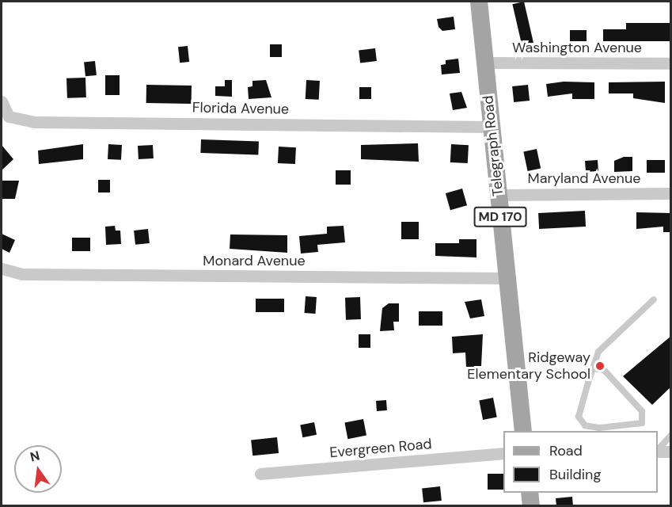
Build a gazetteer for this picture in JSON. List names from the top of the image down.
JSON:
{
  "streets": {
    "main road": ["Telegraph Road", "MD 170"],
    "street": [
      "Washington Avenue",
      "Florida Avenue",
      "Maryland Avenue",
      "Monard Avenue",
      "Evergreen Road"
    ]
  },
  "crossings": [
    ["Washington Avenue", "Telegraph Road"],
    ["Florida Avenue", "Telegraph Road"],
    ["Telegraph Road", "Maryland Avenue"],
    ["Telegraph Road", "Monard Avenue"]
  ],
  "places": ["Ridgeway Elementary School"],
  "legend": ["Road", "Building"],
  "north": "top"
}
